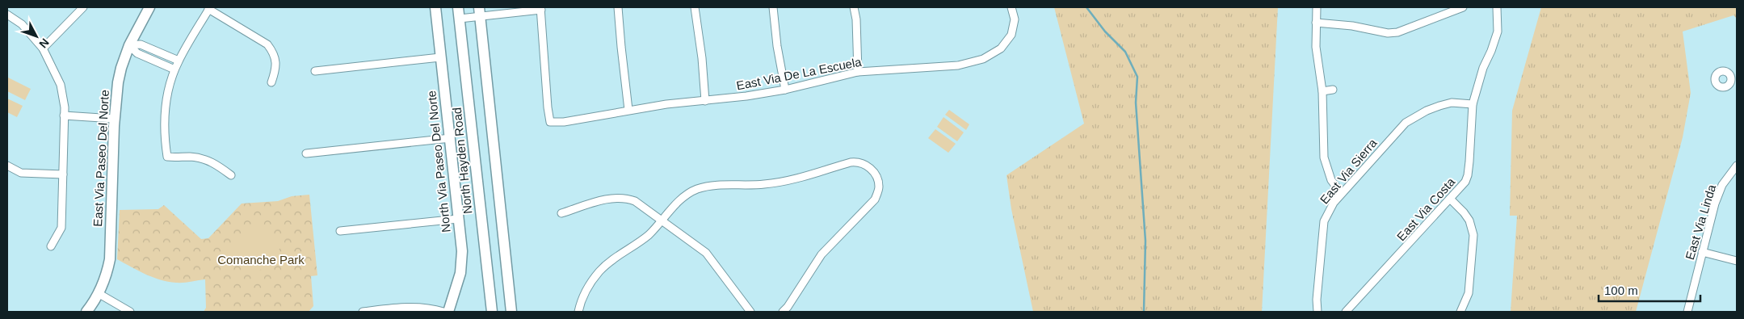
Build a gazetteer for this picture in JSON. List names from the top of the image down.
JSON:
{
  "streets": {
    "street": [
      "East Via De La Escuela",
      "East Via Paseo Del Norte",
      "North Hayden Road",
      "North Via Paseo Del Norte",
      "East Via Sierra",
      "East Via Costa",
      "East Via Linda"
    ]
  },
  "crossings": [
    ["East Via Sierra", "East Via Costa"]
  ],
  "parks": ["Comanche Park"],
  "scale_bar": "100 m",
  "north": "bottom right"
}
